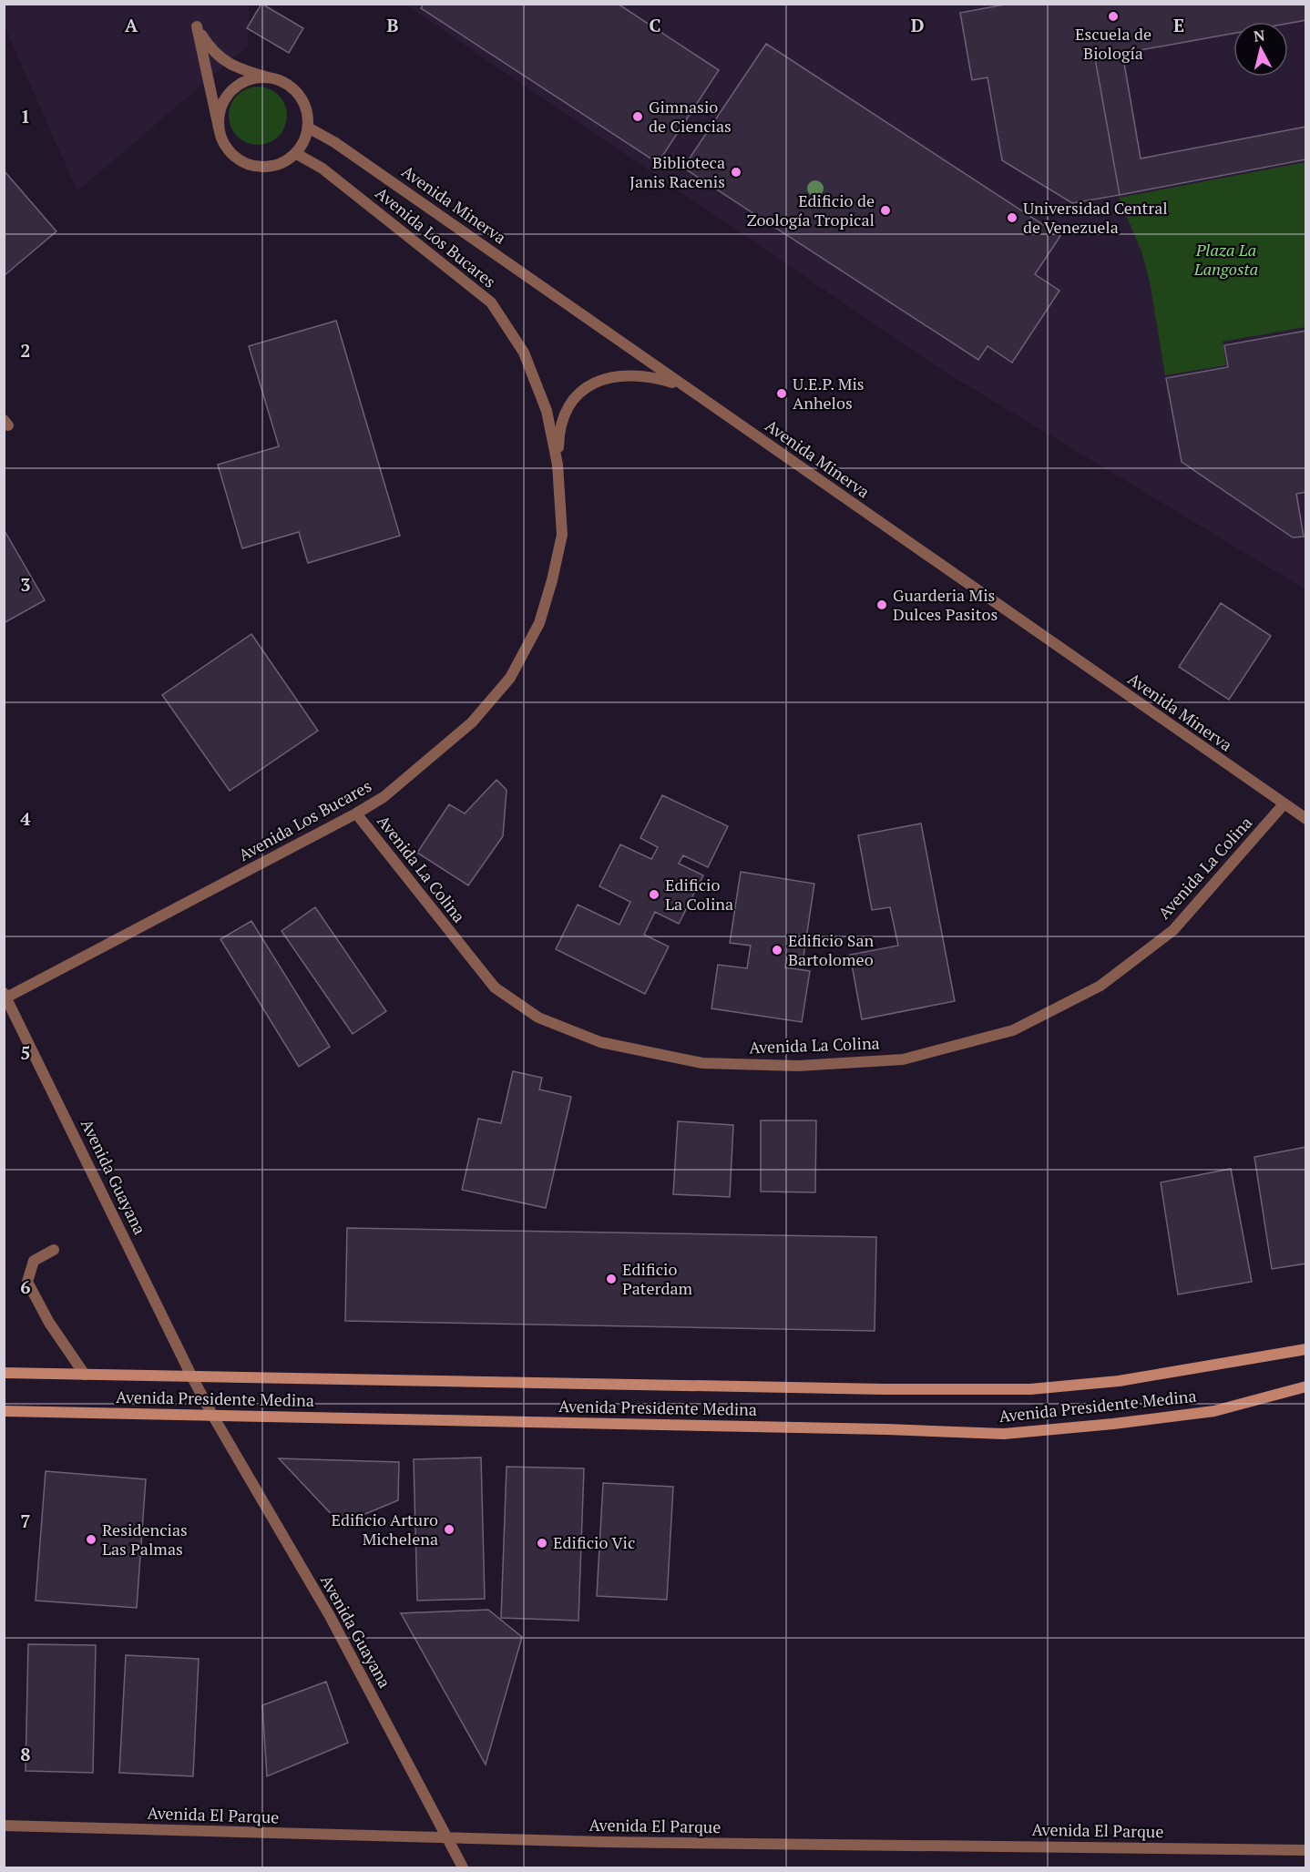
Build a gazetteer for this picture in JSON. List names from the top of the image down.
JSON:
{
  "streets": {
    "street": [
      "Avenida Minerva",
      "Avenida Los Bucares",
      "Avenida La Colina",
      "Avenida Guayana",
      "Avenida Presidente Medina",
      "Avenida El Parque"
    ]
  },
  "crossings": [
    ["Avenida Minerva", "Avenida Los Bucares"],
    ["Avenida Minerva", "Avenida La Colina"],
    ["Avenida Los Bucares", "Avenida La Colina"],
    ["Avenida Los Bucares", "Avenida Guayana"],
    ["Avenida Guayana", "Avenida Presidente Medina"],
    ["Avenida Guayana", "Avenida El Parque"]
  ],
  "parks": ["Plaza La Langosta"],
  "places": [
    "Escuela de Biología",
    "Gimnasio de Ciencias",
    "Biblioteca Janis Racenis",
    "Edificio de Zoología Tropical",
    "Universidad Central de Venezuela",
    "U.E.P. Mis Anhelos",
    "Guarderia Mis Dulces Pasitos",
    "Edificio La Colina",
    "Edificio San Bartolomeo",
    "Edificio Paterdam",
    "Edificio Arturo Michelena",
    "Residencias Las Palmas",
    "Edificio Vic"
  ],
  "north": "top",
  "grid": {
    "columns": [
      "A",
      "B",
      "C",
      "D",
      "E"
    ],
    "rows": [
      "1",
      "2",
      "3",
      "4",
      "5",
      "6",
      "7",
      "8"
    ]
  }
}
